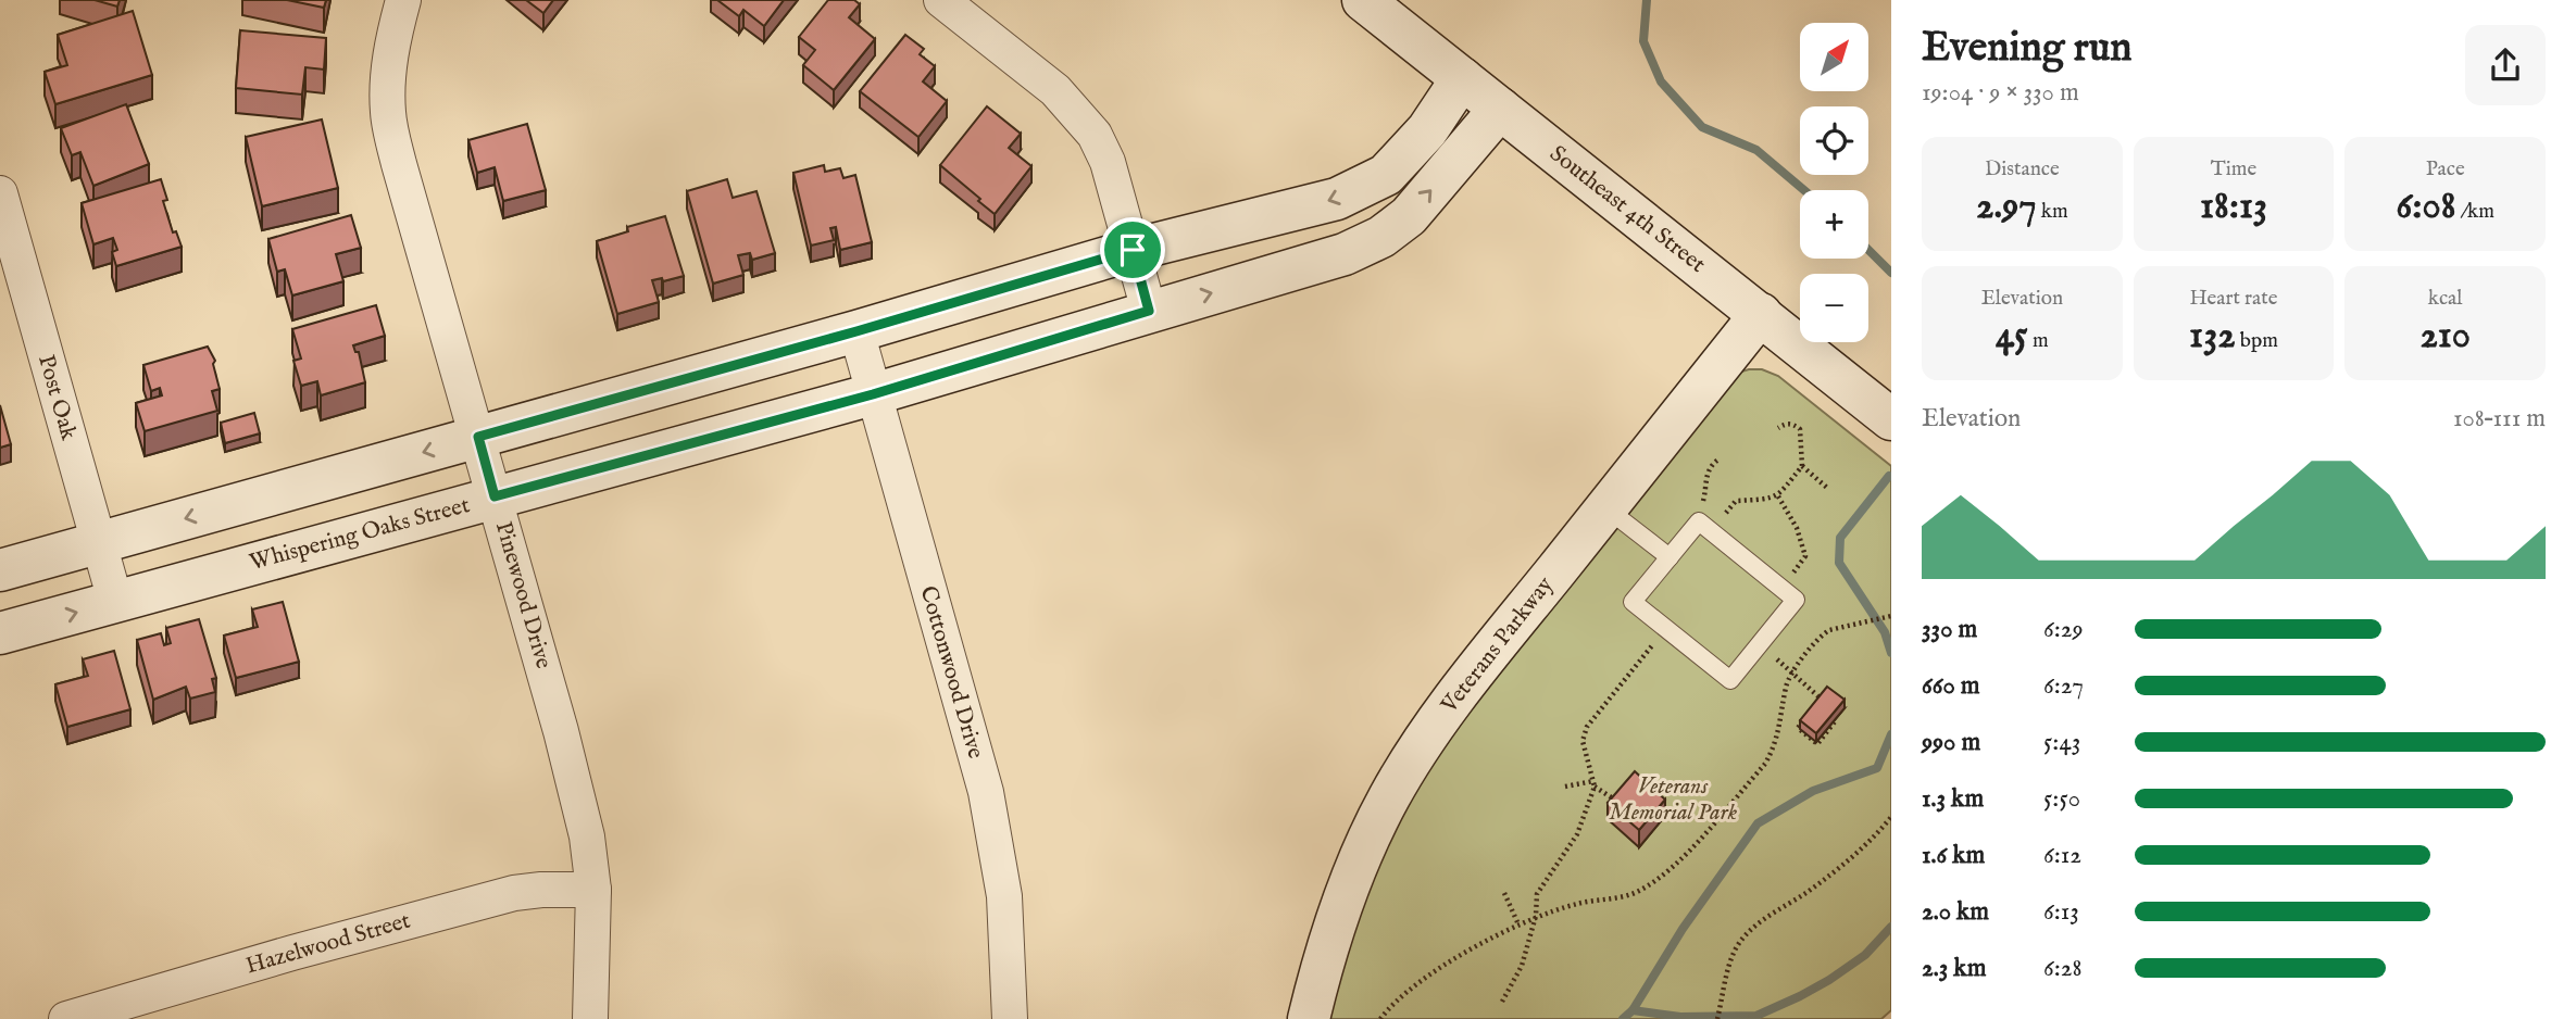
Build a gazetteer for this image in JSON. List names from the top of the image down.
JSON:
{
  "streets": {
    "street": [
      "Southeast 4th Street",
      "Post Oak",
      "Whispering Oaks Street",
      "Pinewood Drive",
      "Veterans Parkway",
      "Cottonwood Drive",
      "Hazelwood Street"
    ]
  },
  "crossings": [
    ["Southeast 4th Street", "Whispering Oaks Street"],
    ["Southeast 4th Street", "Veterans Parkway"],
    ["Post Oak", "Whispering Oaks Street"],
    ["Whispering Oaks Street", "Pinewood Drive"],
    ["Whispering Oaks Street", "Cottonwood Drive"],
    ["Pinewood Drive", "Hazelwood Street"]
  ],
  "parks": ["Veterans Memorial Park"],
  "north": "top right",
  "page": {
    "heading": ["Evening run", "19:04 · 9 × 330 m"],
    "map_buttons": ["+", "−"],
    "stats": [
      ["Distance", "2.97 km"],
      ["Time", "18:13"],
      ["Pace", "6:08 /km"],
      ["Elevation", "45 m"],
      ["Heart rate", "132 bpm"],
      ["kcal", "210"]
    ],
    "chart": ["Elevation", "108–111 m"],
    "list": [
      {
        "name": "330 m",
        "note": "6:29"
      },
      {
        "name": "660 m",
        "note": "6:27"
      },
      {
        "name": "990 m",
        "note": "5:43"
      },
      {
        "name": "1.3 km",
        "note": "5:50"
      },
      {
        "name": "1.6 km",
        "note": "6:12"
      },
      {
        "name": "2.0 km",
        "note": "6:13"
      },
      {
        "name": "2.3 km",
        "note": "6:28"
      }
    ]
  }
}
